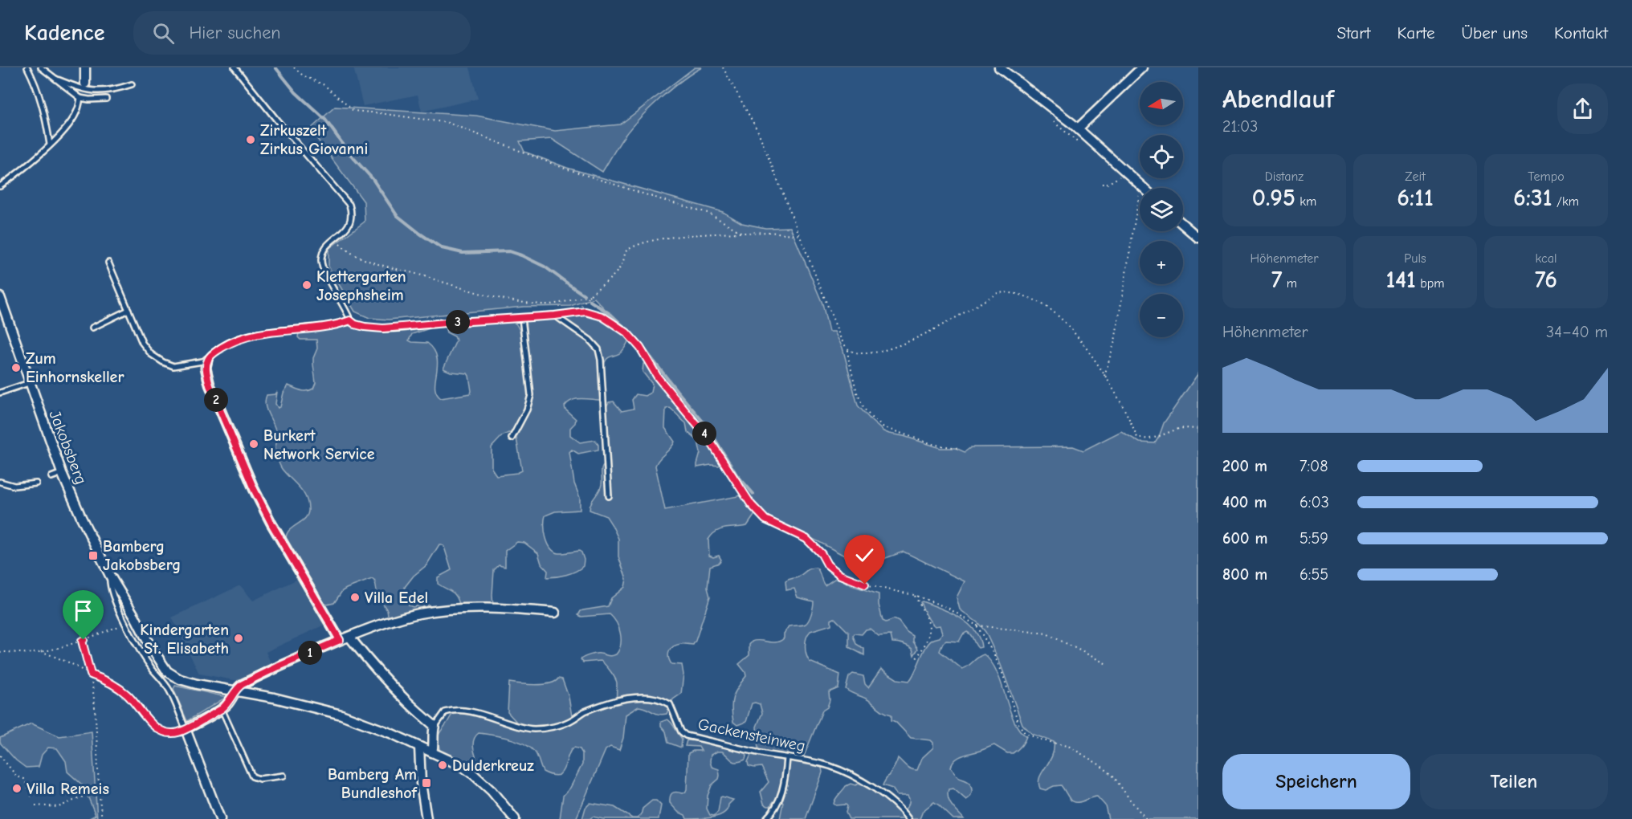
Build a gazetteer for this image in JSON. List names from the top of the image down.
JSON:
{
  "streets": {
    "street": ["Jakobsberg"],
    "lane": ["Gackensteinweg"]
  },
  "places": {
    "other": [
      "Zirkuszelt Zirkus Giovanni",
      "Klettergarten Josephsheim",
      "Zum Einhornskeller",
      "Burkert Network Service",
      "Villa Edel",
      "Kindergarten St. Elisabeth",
      "Dulderkreuz",
      "Villa Remeis"
    ],
    "transit": ["Bamberg Jakobsberg", "Bamberg Am Bundleshof"]
  },
  "north": "left",
  "page": {
    "header": "Kadence",
    "search": "Hier suchen",
    "nav": [
      "Start",
      "Karte",
      "Über uns",
      "Kontakt"
    ],
    "heading": ["Abendlauf", "21:03"],
    "map_buttons": ["+", "−"],
    "stats": [
      ["Distanz", "0.95 km"],
      ["Zeit", "6:11"],
      ["Tempo", "6:31 /km"],
      ["Höhenmeter", "7 m"],
      ["Puls", "141 bpm"],
      ["kcal", "76"]
    ],
    "pins": [
      "3",
      "2",
      "4",
      "1"
    ],
    "chart": ["Höhenmeter", "34–40 m"],
    "list": [
      {
        "name": "200 m",
        "note": "7:08"
      },
      {
        "name": "400 m",
        "note": "6:03"
      },
      {
        "name": "600 m",
        "note": "5:59"
      },
      {
        "name": "800 m",
        "note": "6:55"
      }
    ],
    "buttons": ["Speichern", "Teilen"]
  }
}
